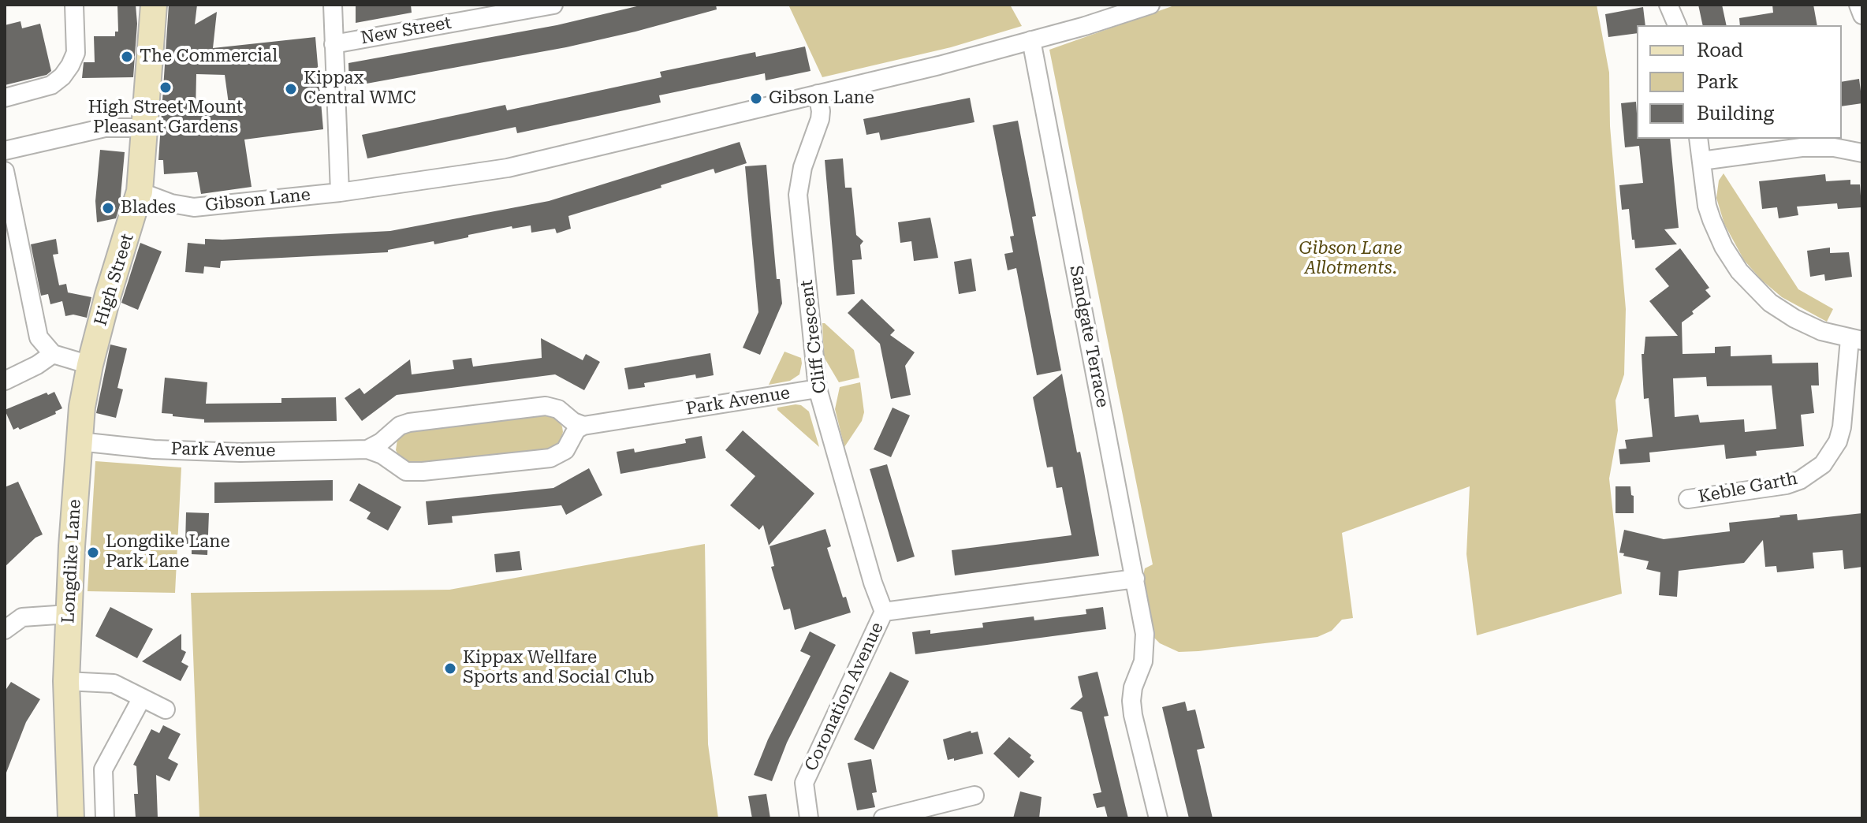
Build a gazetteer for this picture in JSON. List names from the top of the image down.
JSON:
{
  "streets": {
    "main road": ["High Street", "Longdike Lane"],
    "street": [
      "New Street",
      "Gibson Lane",
      "Cliff Crescent",
      "Sandgate Terrace",
      "Park Avenue",
      "Keble Garth",
      "Coronation Avenue"
    ]
  },
  "crossings": [
    ["Gibson Lane", "High Street"],
    ["Gibson Lane", "Cliff Crescent"],
    ["Gibson Lane", "Sandgate Terrace"],
    ["High Street", "Park Avenue"],
    ["High Street", "Longdike Lane"],
    ["Cliff Crescent", "Park Avenue"],
    ["Cliff Crescent", "Coronation Avenue"],
    ["Park Avenue", "Longdike Lane"]
  ],
  "parks": ["Gibson Lane Allotments."],
  "places": [
    "The Commercial",
    "High Street Mount Pleasant Gardens",
    "Kippax Central WMC",
    "Gibson Lane",
    "Blades",
    "Longdike Lane Park Lane",
    "Kippax Wellfare Sports and Social Club"
  ],
  "legend": ["Road", "Park", "Building"]
}
